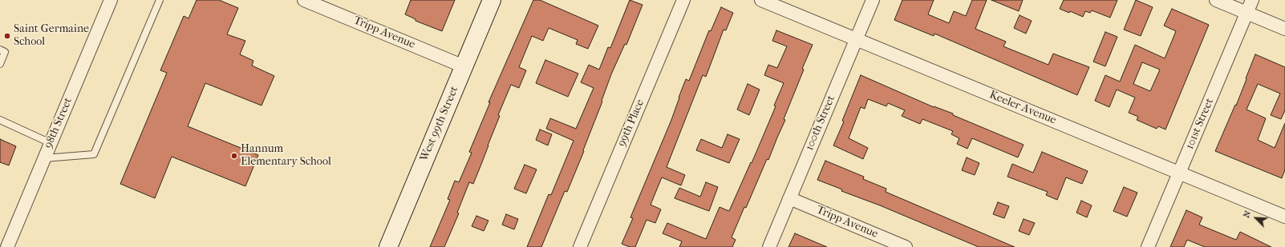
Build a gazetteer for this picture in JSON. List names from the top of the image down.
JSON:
{
  "streets": {
    "street": [
      "Tripp Avenue",
      "Keeler Avenue",
      "98th Street",
      "99th Place",
      "100th Street",
      "West 99th Street",
      "101st Street"
    ]
  },
  "crossings": [
    ["Tripp Avenue", "100th Street"],
    ["Tripp Avenue", "West 99th Street"],
    ["Keeler Avenue", "100th Street"],
    ["Keeler Avenue", "101st Street"]
  ],
  "places": ["Saint Germaine School", "Hannum Elementary School"],
  "north": "top left"
}
